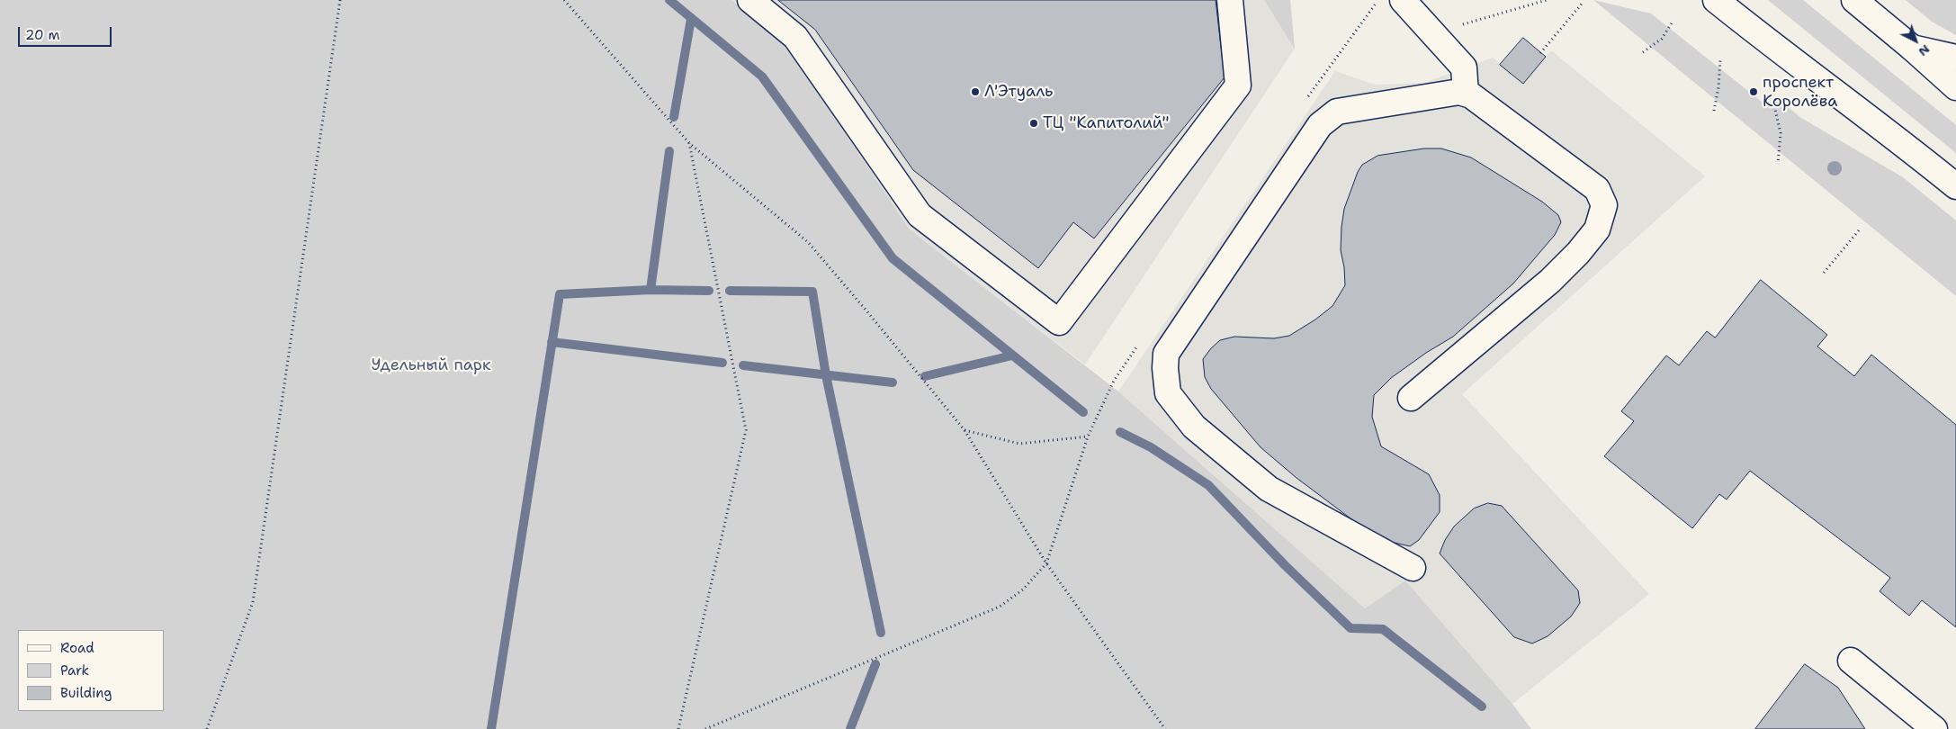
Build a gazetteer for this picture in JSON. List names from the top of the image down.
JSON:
{
  "parks": ["Удельный парк"],
  "places": ["Л'Этуаль", "проспект Королёва", "ТЦ \"Капитолий\""],
  "legend": ["Road", "Park", "Building"],
  "scale_bar": "20 m",
  "north": "bottom right"
}
